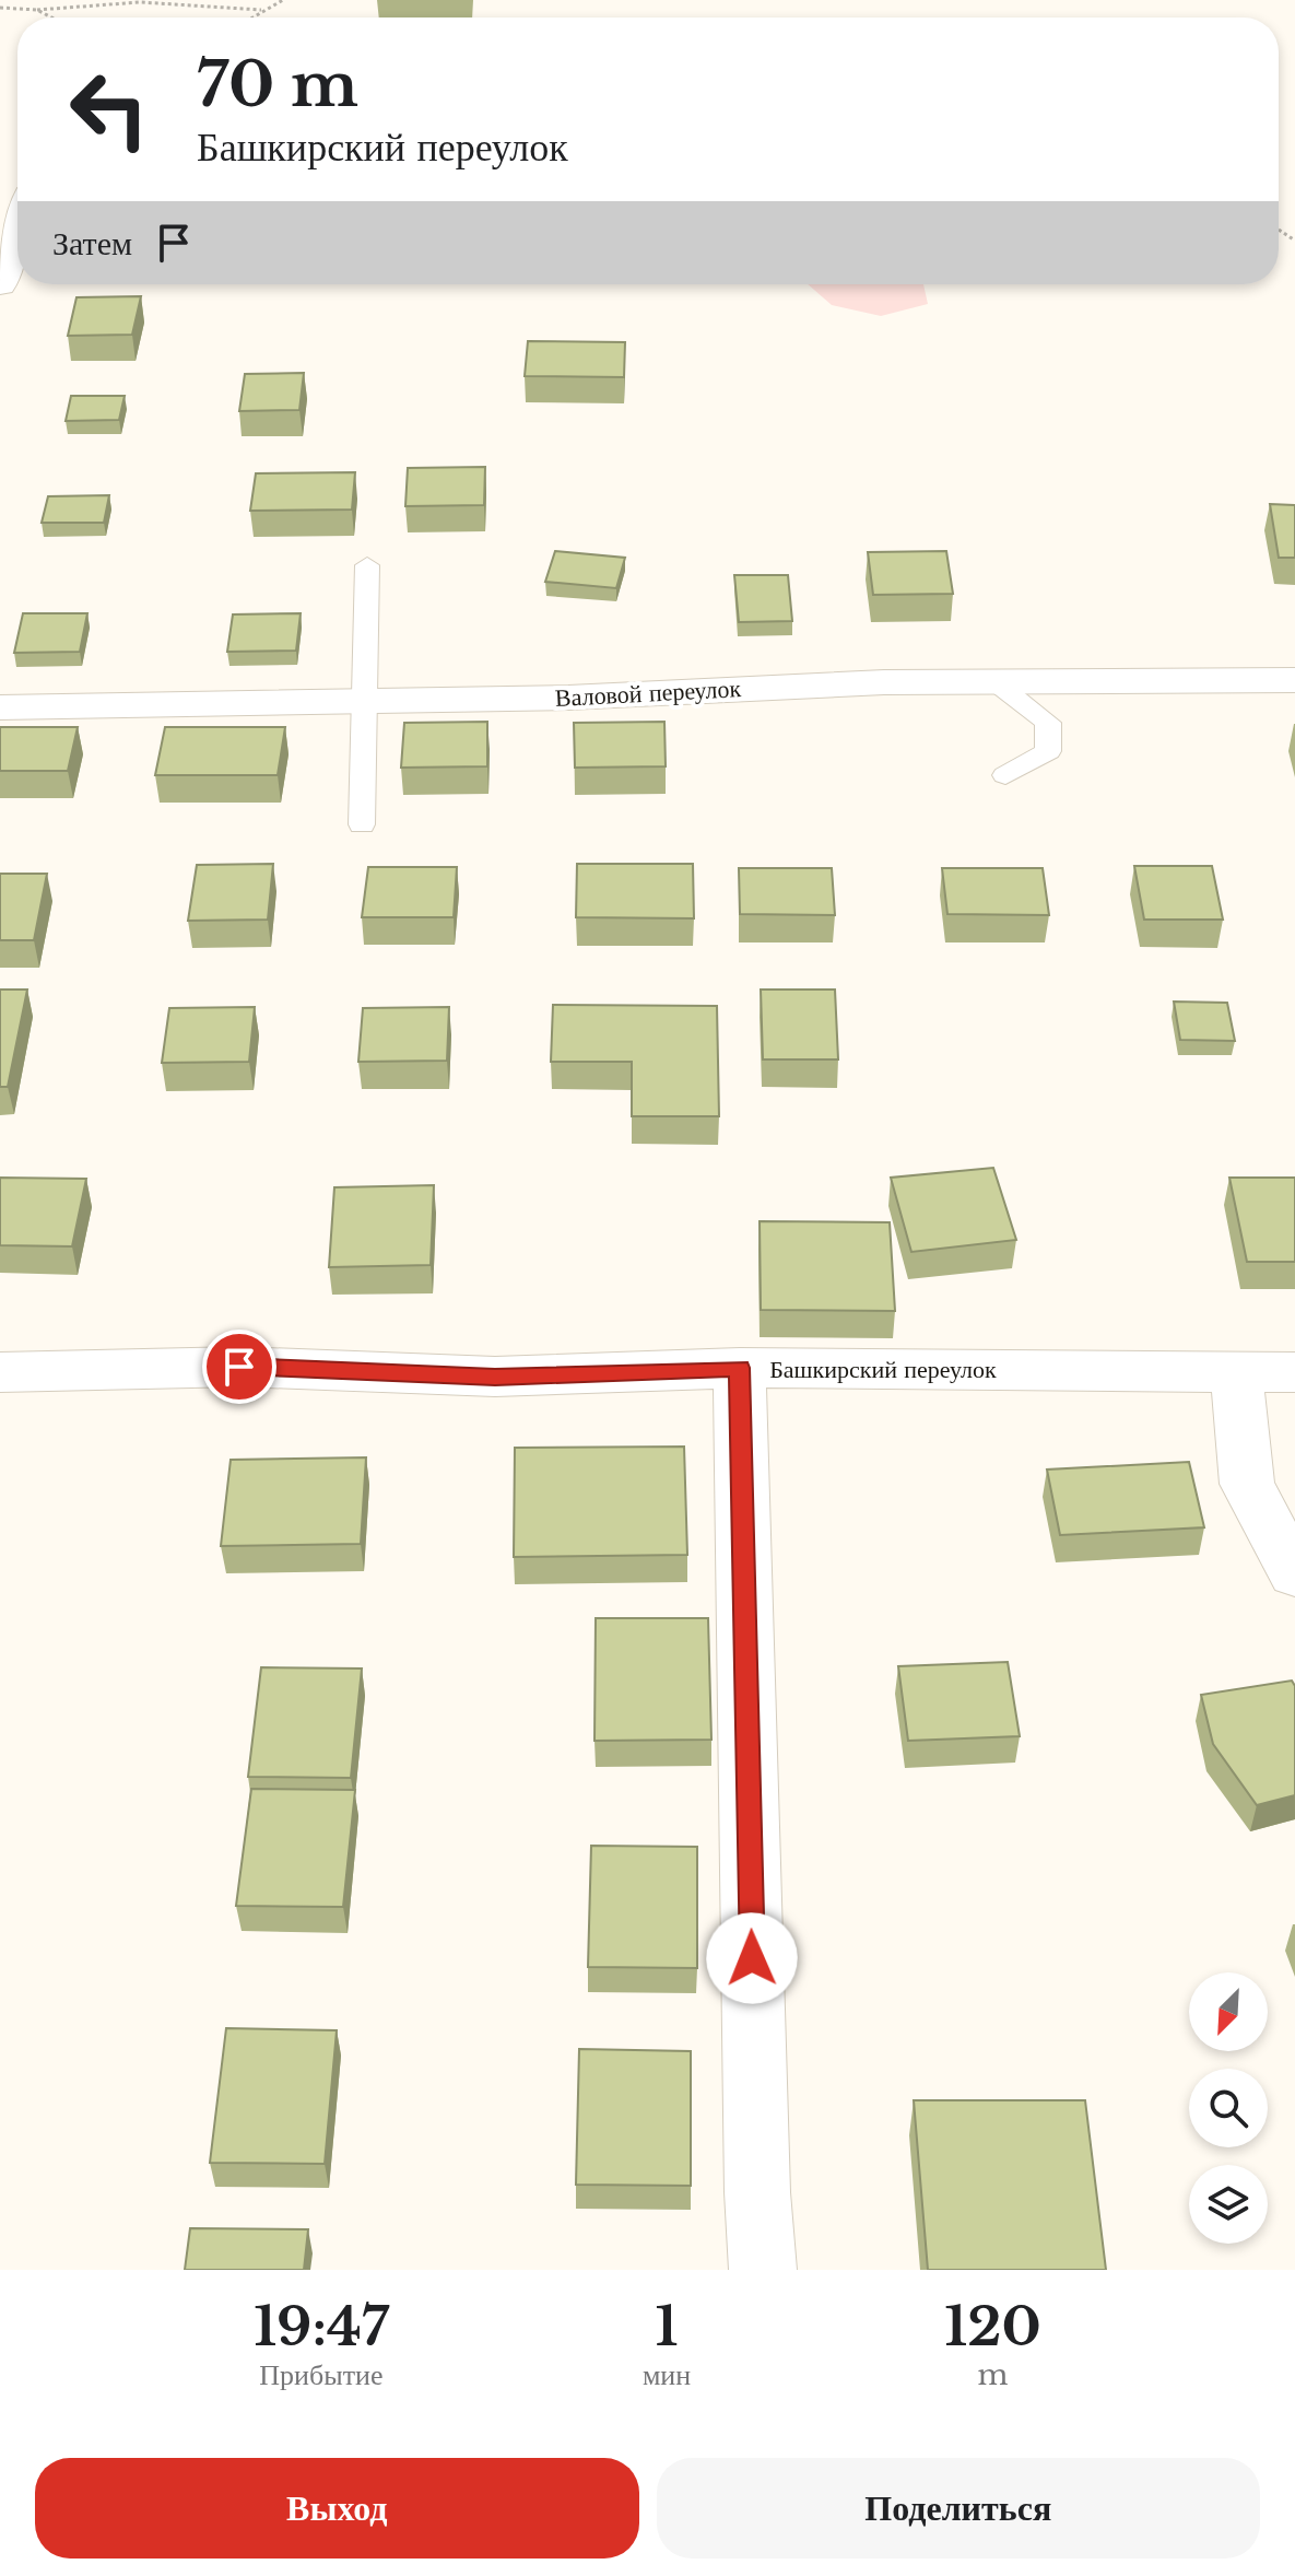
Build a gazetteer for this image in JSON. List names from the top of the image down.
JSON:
{
  "streets": {
    "street": ["Валовой переулок", "Башкирский переулок"]
  },
  "north": "bottom left",
  "page": {
    "turn": ["70 m", "Башкирский переулок"],
    "then": "Затем",
    "eta": [
      "19:47",
      "Прибытие",
      "1",
      "мин",
      "120",
      "m"
    ],
    "buttons": ["Выход", "Поделиться"]
  }
}
